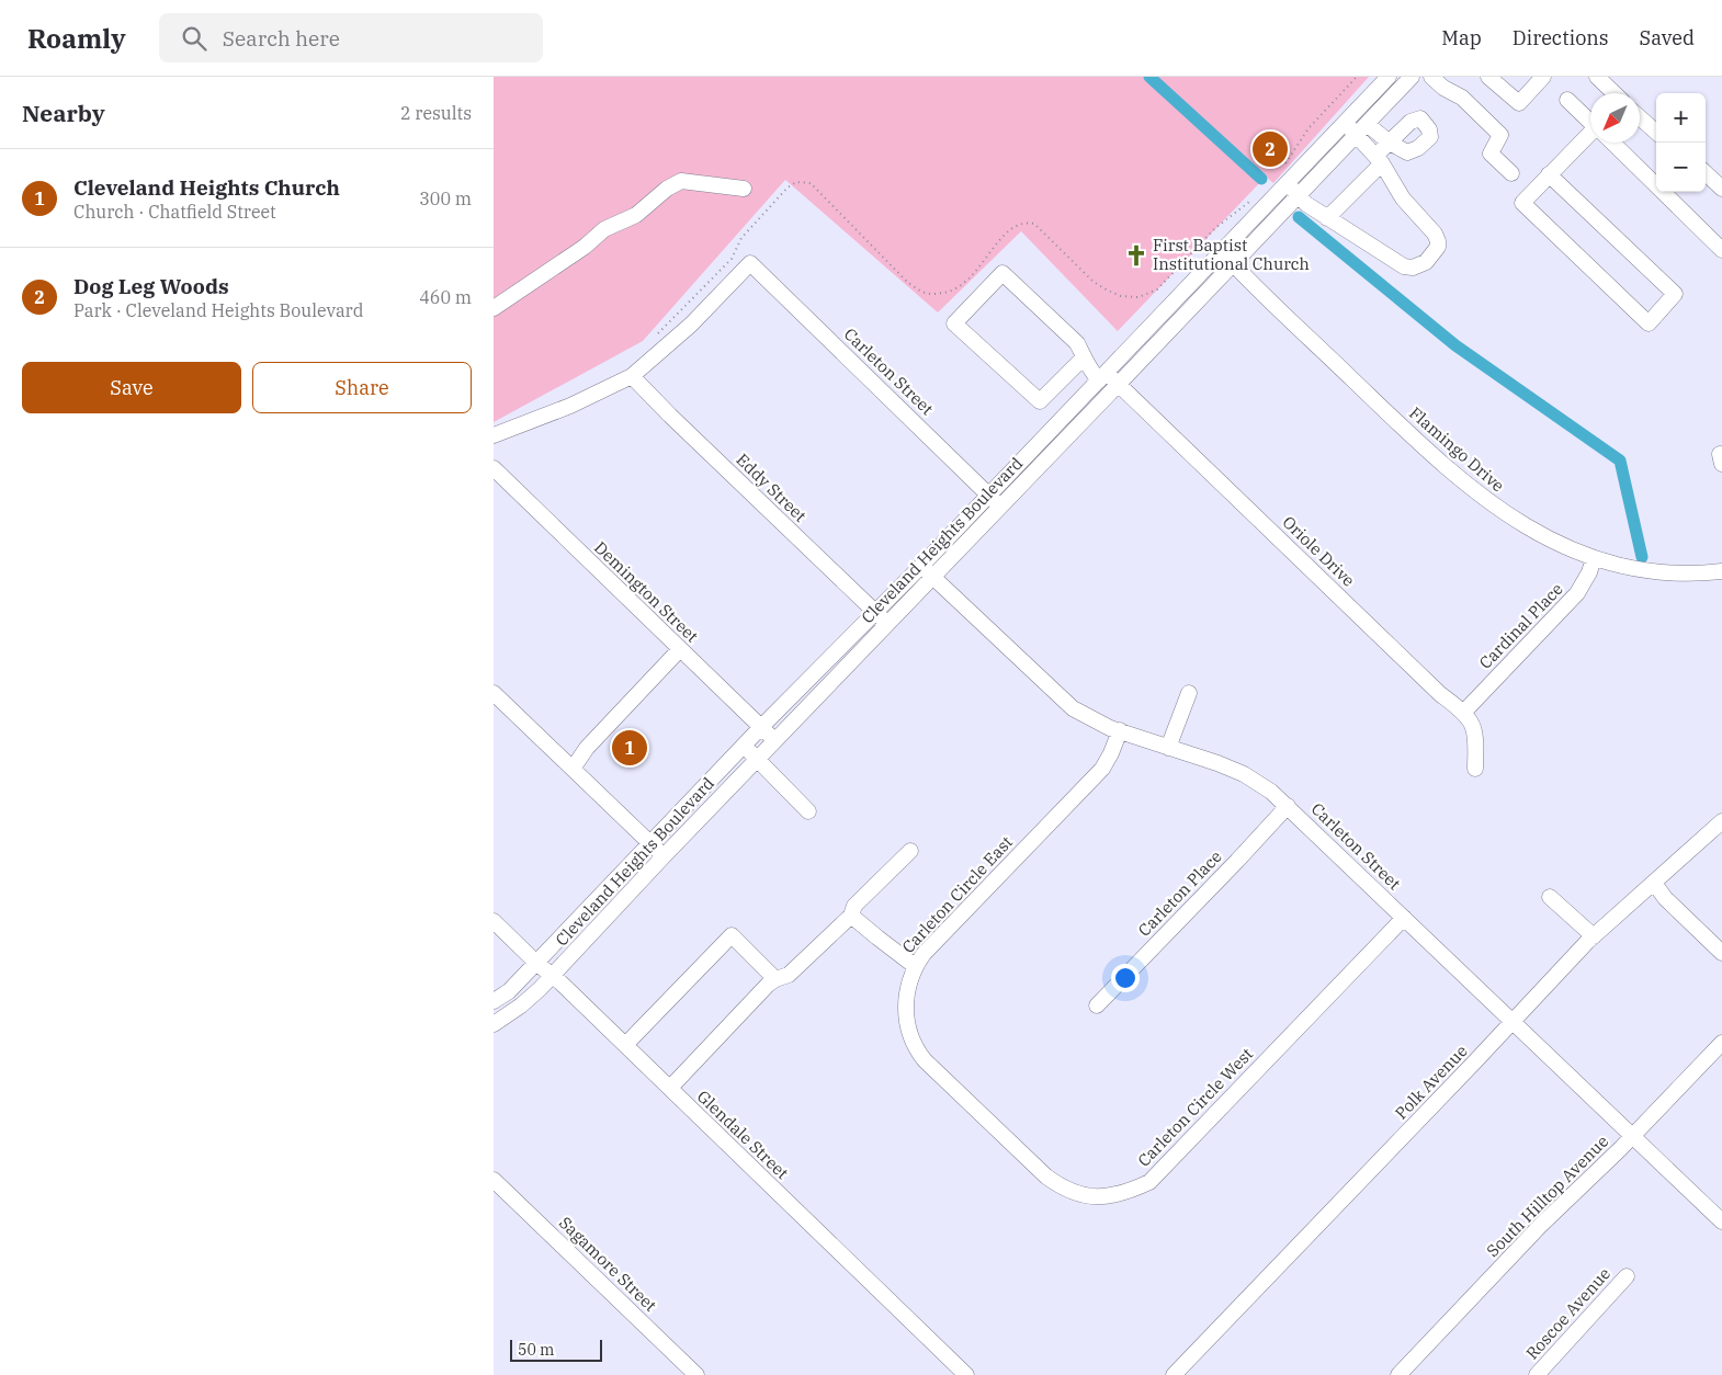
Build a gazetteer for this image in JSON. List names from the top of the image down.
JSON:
{
  "streets": {
    "street": [
      "Carleton Street",
      "Flamingo Drive",
      "Eddy Street",
      "Cleveland Heights Boulevard",
      "Oriole Drive",
      "Demington Street",
      "Cardinal Place",
      "Carleton Place",
      "Carleton Circle East",
      "Polk Avenue",
      "Carleton Circle West",
      "Glendale Street",
      "South Hilltop Avenue",
      "Sagamore Street",
      "Roscoe Avenue"
    ]
  },
  "crossings": [
    ["Carleton Street", "Eddy Street"],
    ["Carleton Street", "Cleveland Heights Boulevard"],
    ["Carleton Street", "Carleton Place"],
    ["Carleton Street", "Carleton Circle East"],
    ["Carleton Street", "Polk Avenue"],
    ["Carleton Street", "Carleton Circle West"],
    ["Carleton Street", "South Hilltop Avenue"],
    ["Flamingo Drive", "Cleveland Heights Boulevard"],
    ["Flamingo Drive", "Cardinal Place"],
    ["Eddy Street", "Cleveland Heights Boulevard"],
    ["Cleveland Heights Boulevard", "Oriole Drive"],
    ["Cleveland Heights Boulevard", "Demington Street"],
    ["Cleveland Heights Boulevard", "Glendale Street"],
    ["Oriole Drive", "Cardinal Place"],
    ["Carleton Circle East", "Carleton Circle West"]
  ],
  "places": {
    "church": ["First Baptist Institutional Church"]
  },
  "scale_bar": "50 m",
  "north": "bottom left",
  "page": {
    "header": "Roamly",
    "search": "Search here",
    "nav": ["Map", "Directions", "Saved"],
    "heading": ["Nearby", "2 results"],
    "map_buttons": ["+", "−"],
    "pins": ["2", "1"],
    "list": [
      {
        "mark": "1",
        "name": "Cleveland Heights Church",
        "note": "Church · Chatfield Street",
        "value": "300 m"
      },
      {
        "mark": "2",
        "name": "Dog Leg Woods",
        "note": "Park · Cleveland Heights Boulevard",
        "value": "460 m"
      }
    ],
    "buttons": ["Save", "Share"],
    "scale": "50 m"
  }
}
